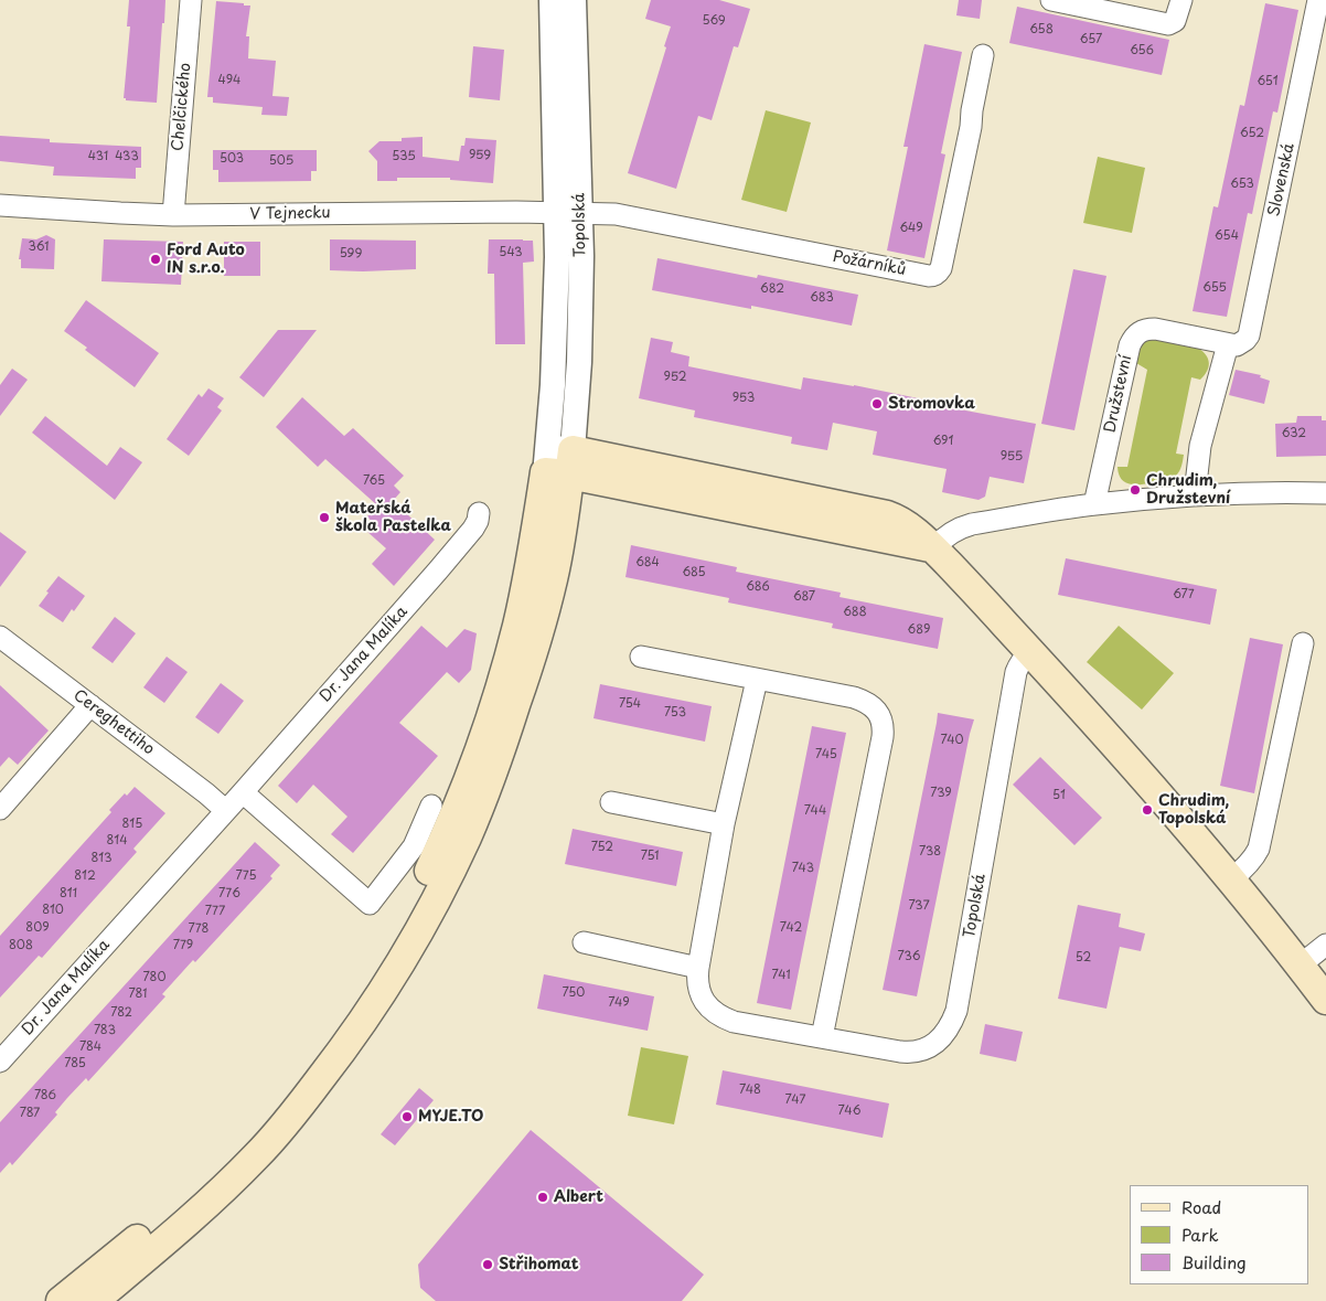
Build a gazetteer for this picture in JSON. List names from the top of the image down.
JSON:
{
  "streets": {
    "street": [
      "Chelčického",
      "Slovenská",
      "V Tejnecku",
      "Topolská",
      "Požárníků",
      "Družstevní",
      "Dr. Jana Malíka",
      "Cereghettiho"
    ]
  },
  "crossings": [
    ["Chelčického", "V Tejnecku"],
    ["Slovenská", "Družstevní"],
    ["V Tejnecku", "Topolská"],
    ["V Tejnecku", "Požárníků"],
    ["Topolská", "Požárníků"],
    ["Dr. Jana Malíka", "Cereghettiho"]
  ],
  "places": [
    "Ford Auto IN s.r.o.",
    "Stromovka",
    "Chrudim, Družstevní",
    "Mateřská škola Pastelka",
    "Chrudim, Topolská",
    "MYJE.TO",
    "Albert",
    "Střihomat"
  ],
  "house_numbers": [
    "569",
    "658",
    "657",
    "656",
    "494",
    "651",
    "652",
    "959",
    "431",
    "433",
    "535",
    "503",
    "505",
    "653",
    "649",
    "654",
    "361",
    "543",
    "599",
    "655",
    "682",
    "683",
    "952",
    "953",
    "632",
    "691",
    "955",
    "765",
    "684",
    "685",
    "686",
    "677",
    "687",
    "688",
    "689",
    "754",
    "753",
    "740",
    "745",
    "739",
    "51",
    "744",
    "815",
    "814",
    "752",
    "738",
    "751",
    "813",
    "743",
    "812",
    "775",
    "811",
    "776",
    "737",
    "810",
    "777",
    "809",
    "742",
    "778",
    "808",
    "779",
    "736",
    "52",
    "741",
    "780",
    "750",
    "781",
    "749",
    "782",
    "783",
    "784",
    "785",
    "748",
    "786",
    "747",
    "746",
    "787"
  ],
  "legend": ["Road", "Park", "Building"]
}
